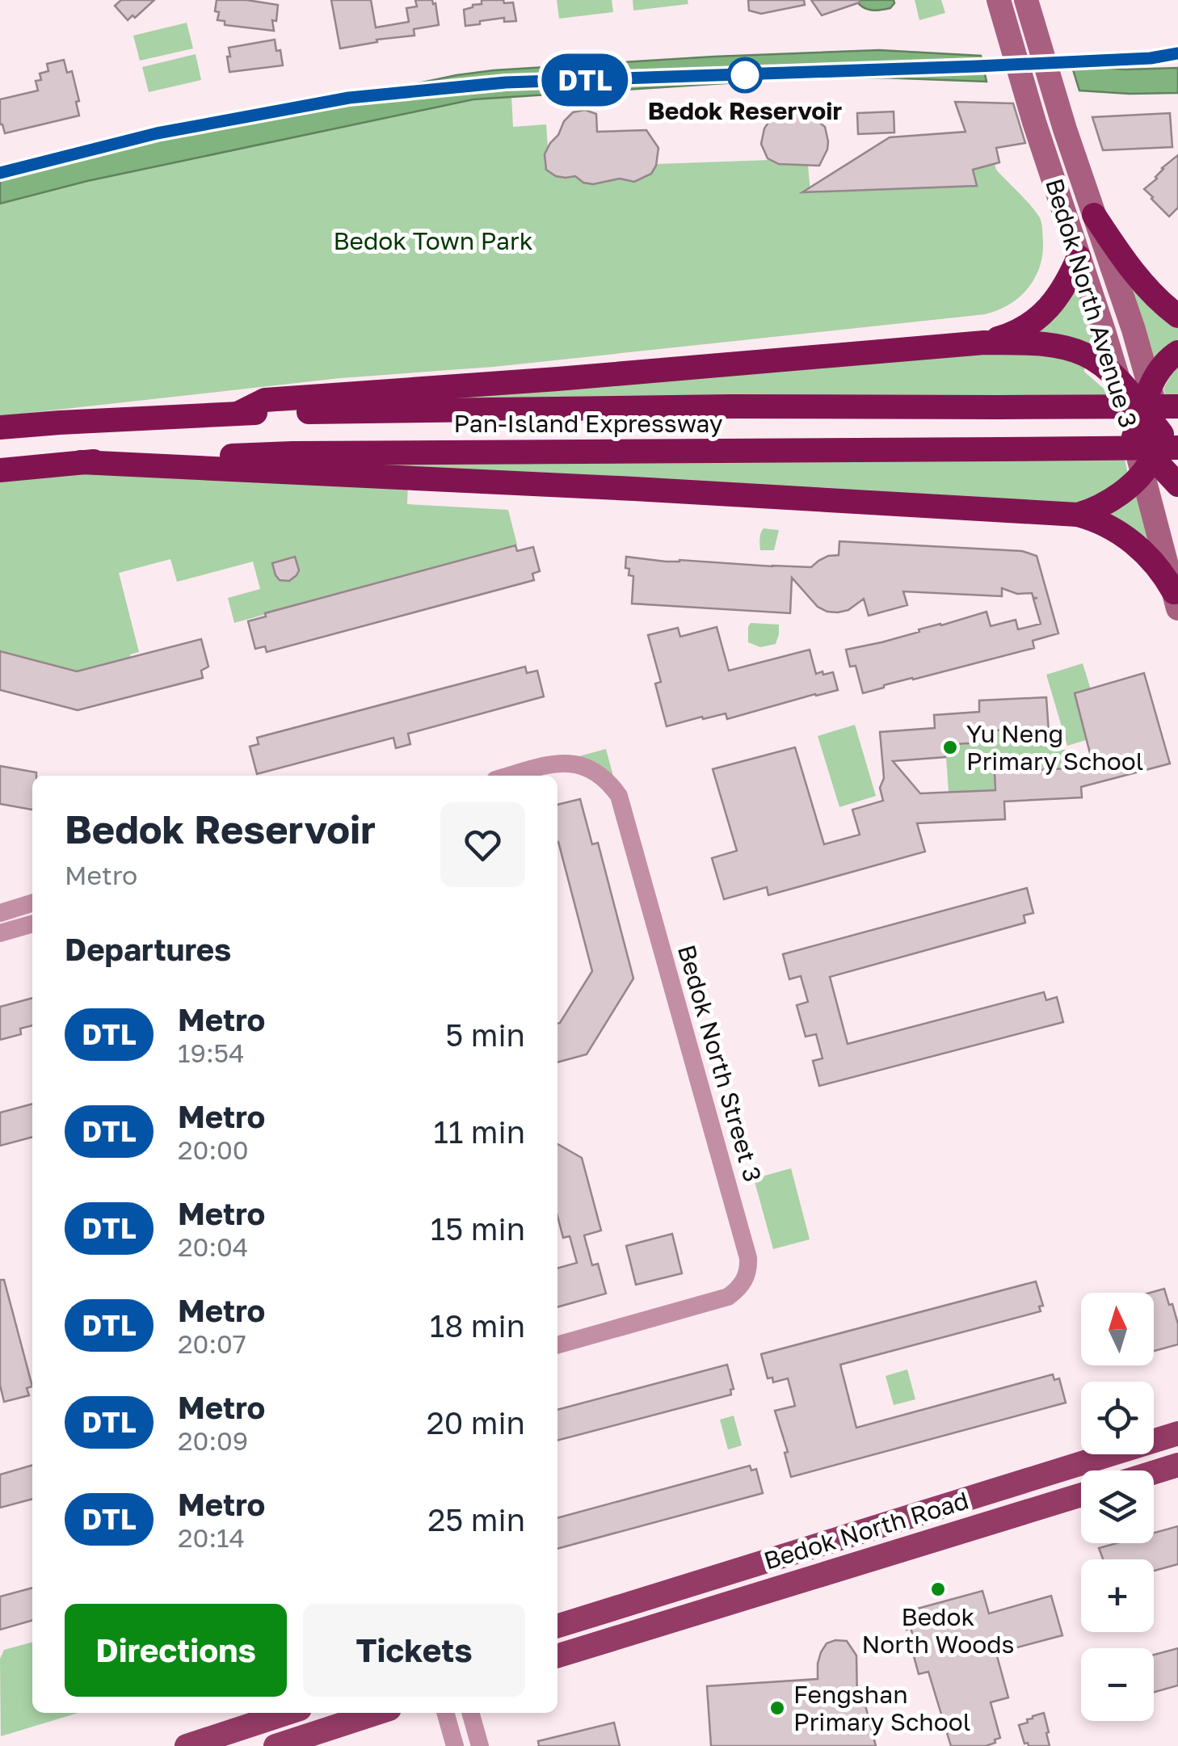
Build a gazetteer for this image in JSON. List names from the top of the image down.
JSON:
{
  "streets": {
    "highway": ["Pan-Island Expressway"],
    "main road": ["Bedok North Avenue 3", "Bedok North Road"],
    "street": ["Bedok North Street 3"]
  },
  "crossings": [
    ["Bedok North Avenue 3", "Pan-Island Expressway"]
  ],
  "parks": ["Bedok Town Park"],
  "places": [
    "Bedok Reservoir",
    "Yu Neng Primary School",
    "Bedok North Woods",
    "Fengshan Primary School"
  ],
  "lines": ["metro line DTL"],
  "north": "top",
  "page": {
    "on_map": "DTL",
    "heading": [
      ["Bedok Reservoir", "Metro"],
      "Departures"
    ],
    "list": [
      {
        "mark": "DTL",
        "name": "Metro",
        "note": "19:54",
        "value": "5 min"
      },
      {
        "mark": "DTL",
        "name": "Metro",
        "note": "20:00",
        "value": "11 min"
      },
      {
        "mark": "DTL",
        "name": "Metro",
        "note": "20:04",
        "value": "15 min"
      },
      {
        "mark": "DTL",
        "name": "Metro",
        "note": "20:07",
        "value": "18 min"
      },
      {
        "mark": "DTL",
        "name": "Metro",
        "note": "20:09",
        "value": "20 min"
      },
      {
        "mark": "DTL",
        "name": "Metro",
        "note": "20:14",
        "value": "25 min"
      }
    ],
    "map_buttons": ["+", "−"],
    "buttons": ["Directions", "Tickets"]
  }
}
